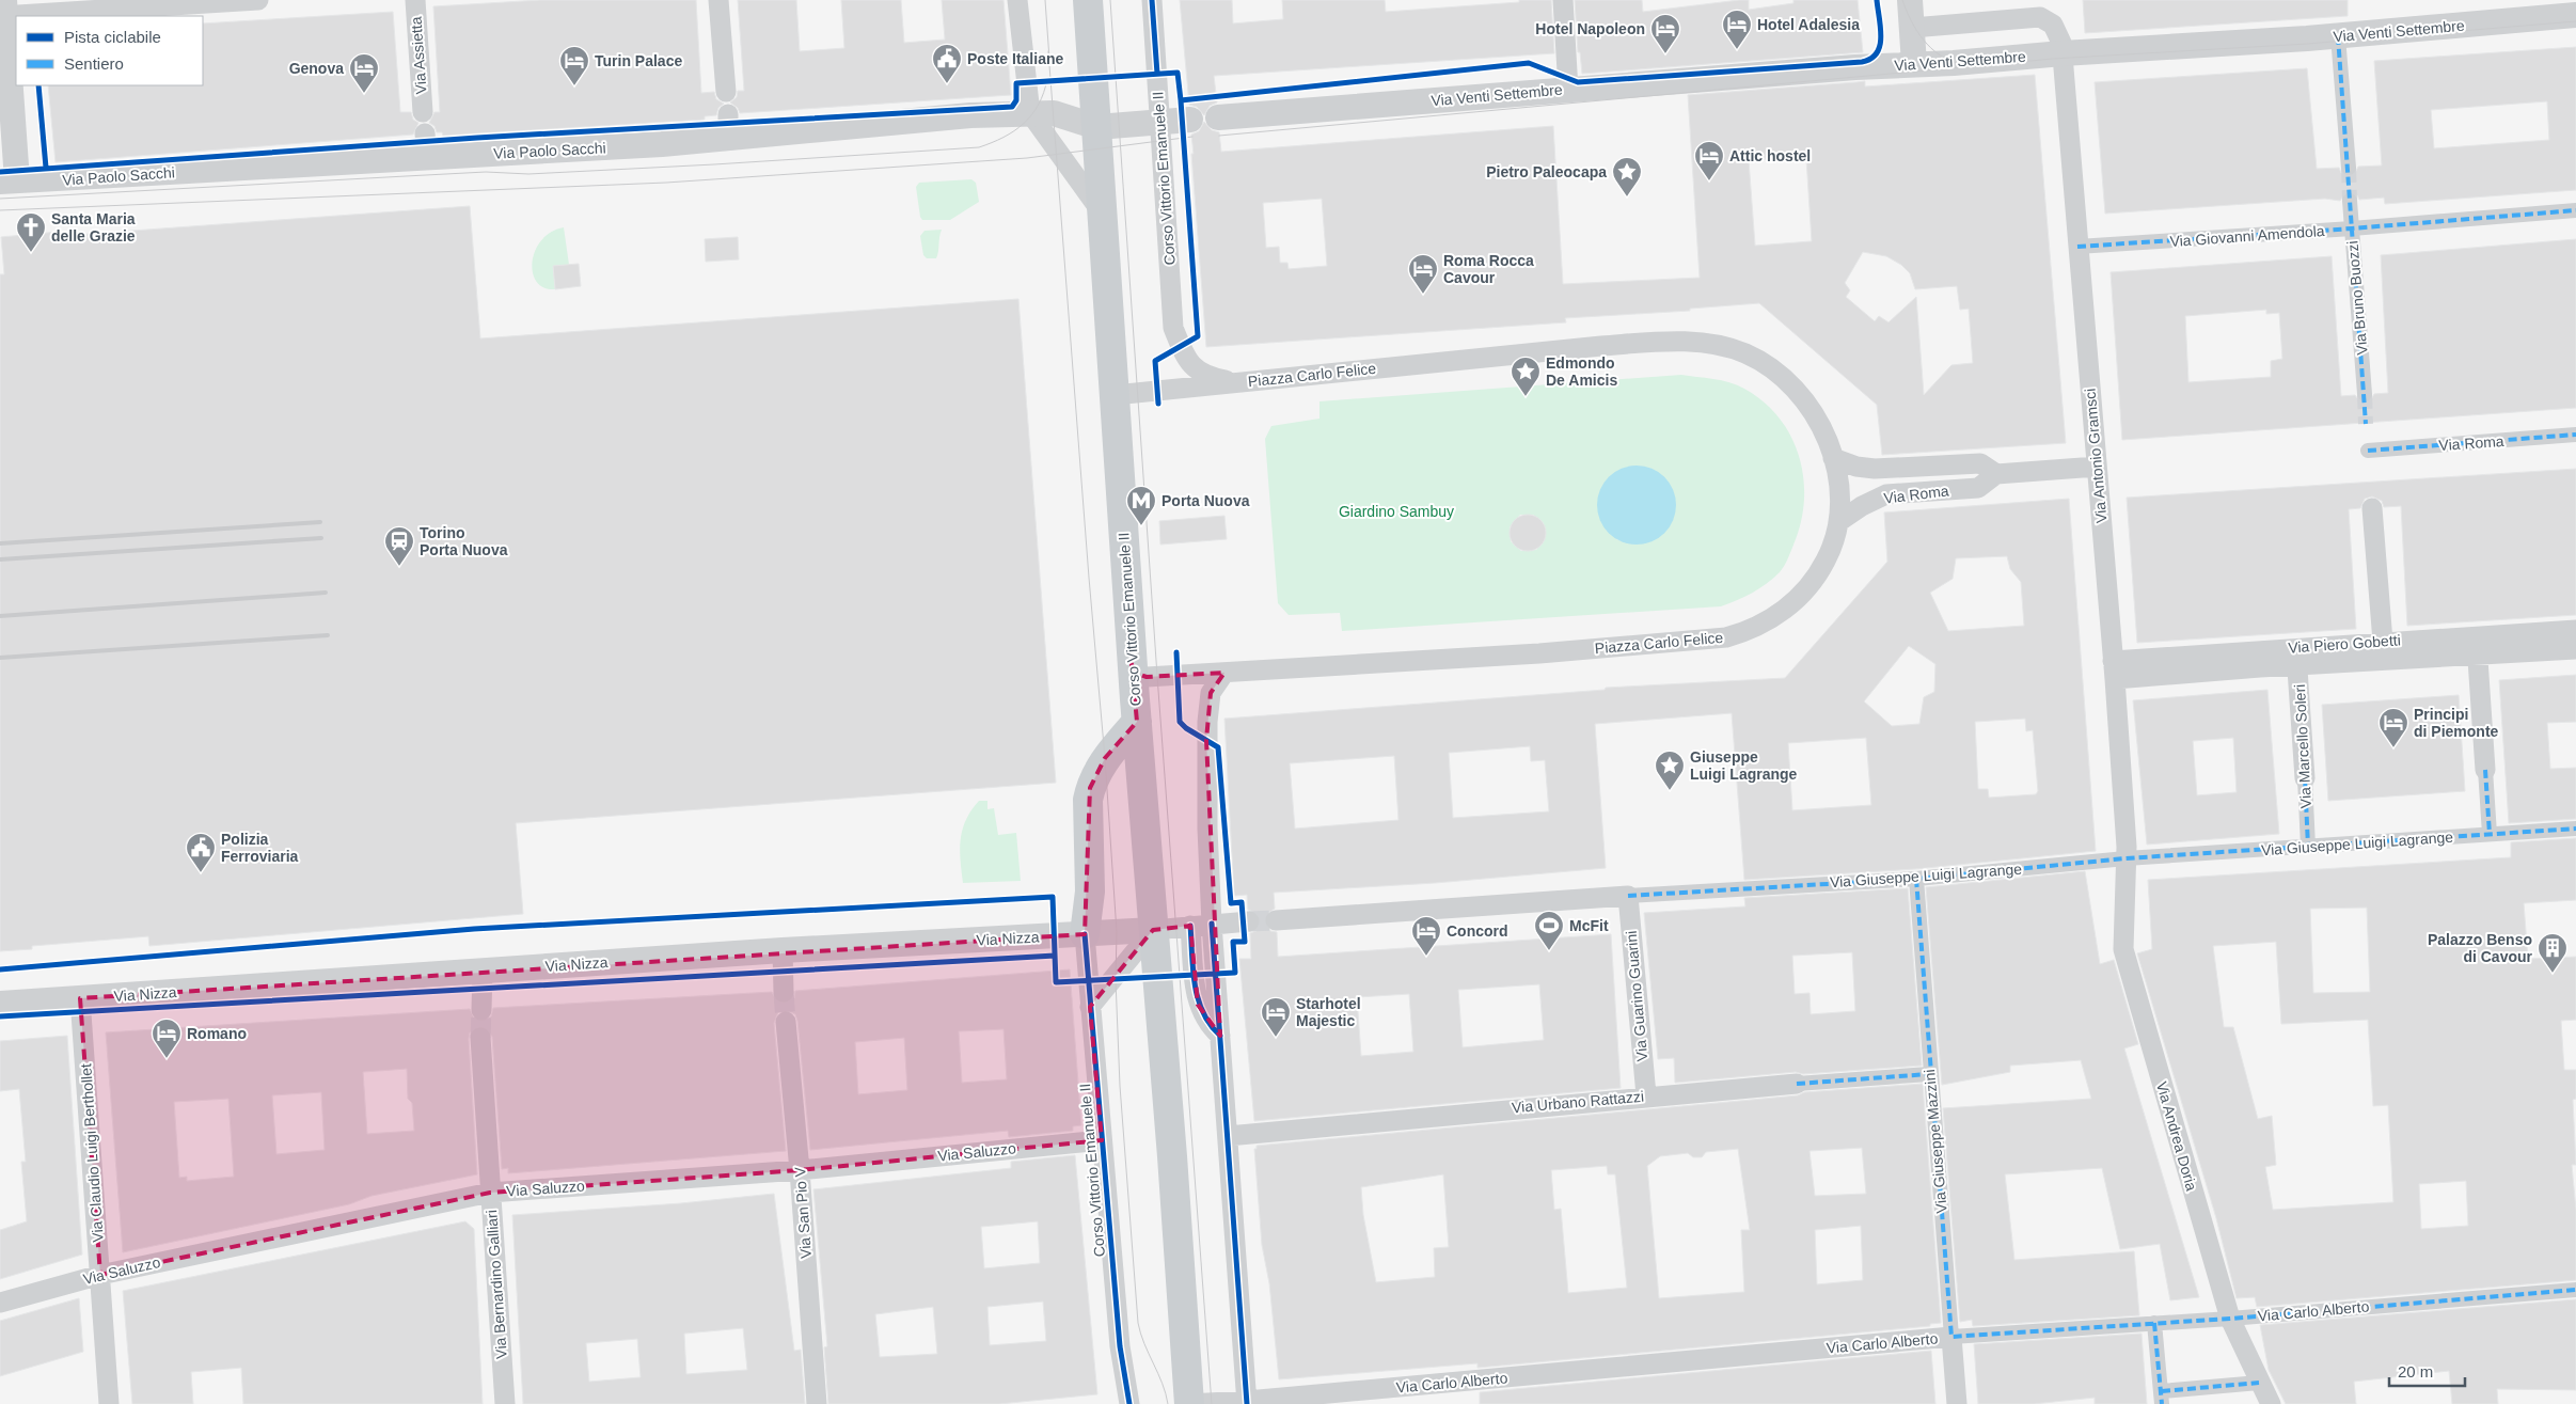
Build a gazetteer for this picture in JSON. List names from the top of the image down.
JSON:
{
  "streets": {
    "main road": ["Corso Vittorio Emanuele II"],
    "street": [
      "Via Venti Settembre",
      "Via Assietta",
      "Via Paolo Sacchi",
      "Via Giovanni Amendola",
      "Via Bruno Buozzi",
      "Piazza Carlo Felice",
      "Via Roma",
      "Via Antonio Gramsci",
      "Via Piero Gobetti",
      "Via Marcello Soleri",
      "Via Giuseppe Luigi Lagrange",
      "Via Nizza",
      "Via Guarino Guarini",
      "Via Urbano Rattazzi",
      "Via Andrea Doria",
      "Via Giuseppe Mazzini",
      "Via Saluzzo",
      "Via Claudio Luigi Berthollet",
      "Via San Pio V",
      "Via Bernardino Galliari",
      "Via Carlo Alberto"
    ]
  },
  "crossings": [
    ["Via Venti Settembre", "Via Antonio Gramsci"],
    ["Via Paolo Sacchi", "Corso Vittorio Emanuele II"],
    ["Corso Vittorio Emanuele II", "Piazza Carlo Felice"],
    ["Corso Vittorio Emanuele II", "Via Nizza"],
    ["Corso Vittorio Emanuele II", "Via Saluzzo"],
    ["Corso Vittorio Emanuele II", "Via Carlo Alberto"],
    ["Via Giovanni Amendola", "Via Bruno Buozzi"],
    ["Via Giovanni Amendola", "Via Antonio Gramsci"],
    ["Piazza Carlo Felice", "Via Roma"],
    ["Via Roma", "Via Antonio Gramsci"],
    ["Via Antonio Gramsci", "Via Piero Gobetti"],
    ["Via Antonio Gramsci", "Via Giuseppe Luigi Lagrange"],
    ["Via Antonio Gramsci", "Via Andrea Doria"],
    ["Via Piero Gobetti", "Via Marcello Soleri"],
    ["Via Marcello Soleri", "Via Giuseppe Luigi Lagrange"],
    ["Via Giuseppe Luigi Lagrange", "Via Guarino Guarini"],
    ["Via Giuseppe Luigi Lagrange", "Via Andrea Doria"],
    ["Via Giuseppe Luigi Lagrange", "Via Giuseppe Mazzini"],
    ["Via Nizza", "Via Claudio Luigi Berthollet"],
    ["Via Guarino Guarini", "Via Urbano Rattazzi"],
    ["Via Urbano Rattazzi", "Via Giuseppe Mazzini"],
    ["Via Andrea Doria", "Via Carlo Alberto"],
    ["Via Giuseppe Mazzini", "Via Carlo Alberto"],
    ["Via Saluzzo", "Via Claudio Luigi Berthollet"],
    ["Via Saluzzo", "Via San Pio V"],
    ["Via Saluzzo", "Via Bernardino Galliari"]
  ],
  "parks": ["Giardino Sambuy"],
  "places": {
    "hotel": [
      "Hotel Adalesia",
      "Hotel Napoleon",
      "Turin Palace",
      "Genova",
      "Attic hostel",
      "Roma Rocca Cavour",
      "Principi di Piemonte",
      "Concord",
      "Starhotel Majestic",
      "Romano"
    ],
    "public building": ["Poste Italiane", "Polizia Ferroviaria"],
    "place": ["Pietro Paleocapa", "Edmondo De Amicis", "Giuseppe Luigi Lagrange"],
    "church": ["Santa Maria delle Grazie"],
    "metro station": ["Porta Nuova"],
    "station": ["Torino Porta Nuova"],
    "sports": ["McFit"],
    "building": ["Palazzo Benso di Cavour"]
  },
  "legend": ["Pista ciclabile", "Sentiero"],
  "scale_bar": "20 m"
}
